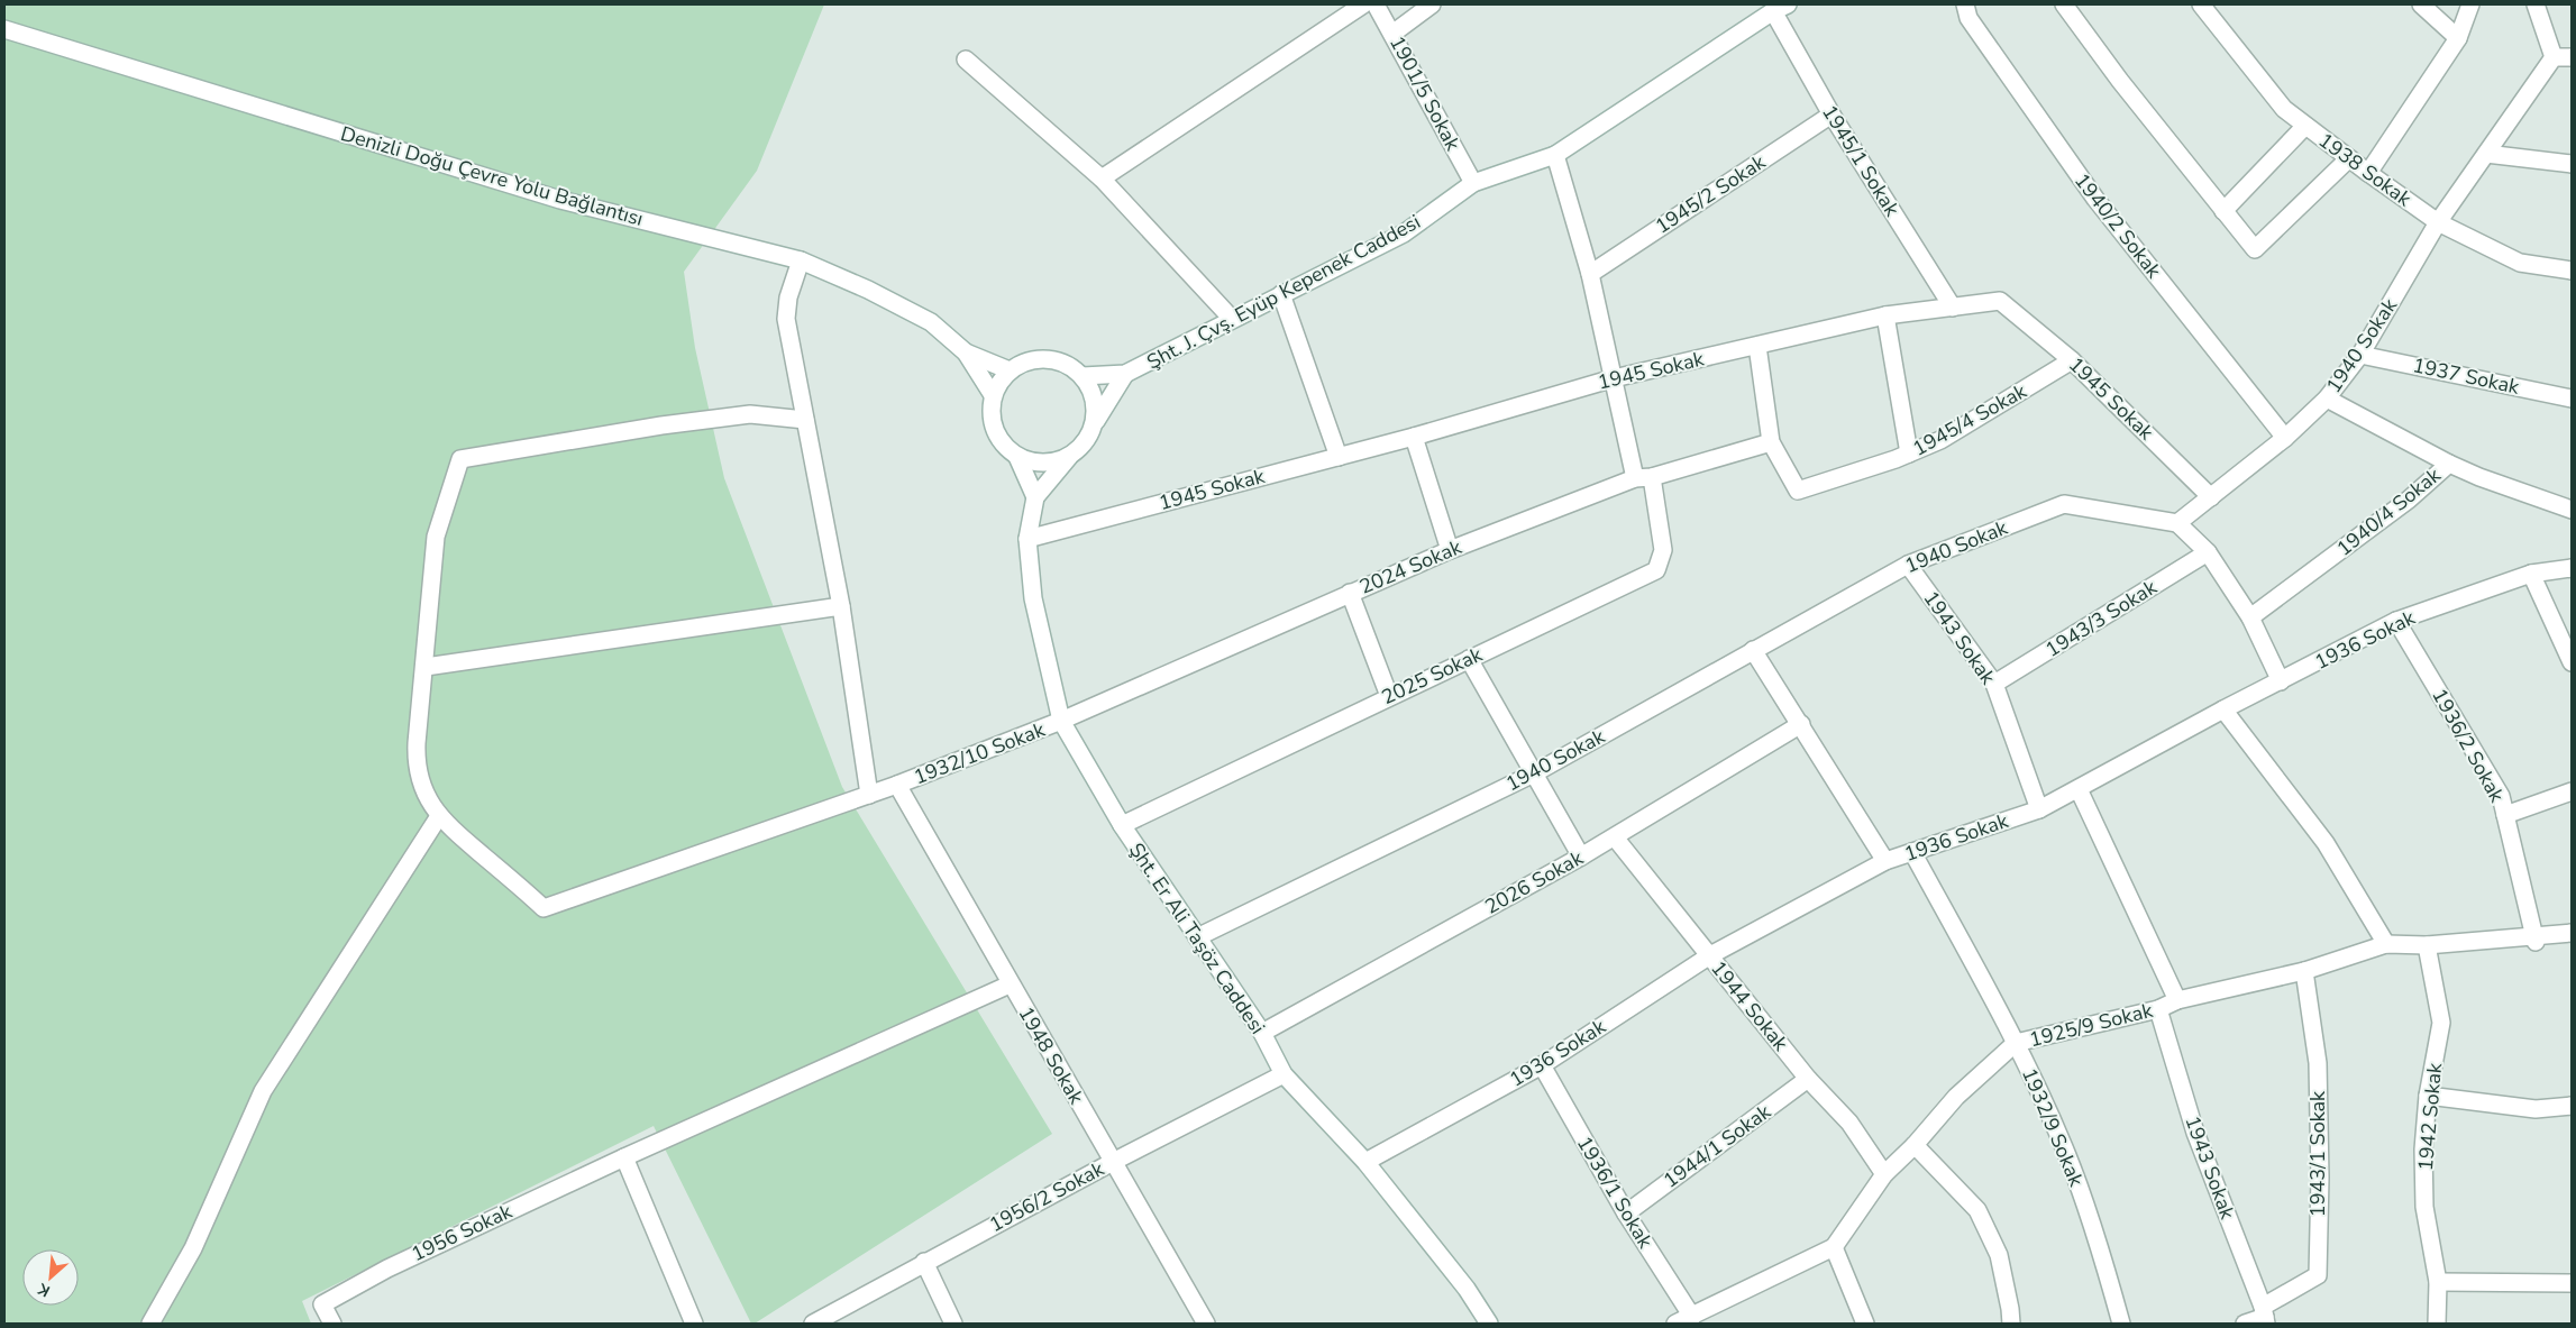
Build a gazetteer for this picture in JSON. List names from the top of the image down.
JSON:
{
  "streets": {
    "street": [
      "1901/5 Sokak",
      "1945/1 Sokak",
      "1938 Sokak",
      "Denizli Doğu Çevre Yolu Bağlantısı",
      "1945/2 Sokak",
      "1940/2 Sokak",
      "Şht. J. Çvş. Eyüp Kepenek Caddesi",
      "1940 Sokak",
      "1945 Sokak",
      "1937 Sokak",
      "1945/4 Sokak",
      "1940/4 Sokak",
      "2024 Sokak",
      "1943/3 Sokak",
      "1943 Sokak",
      "1936 Sokak",
      "2025 Sokak",
      "1936/2 Sokak",
      "1932/10 Sokak",
      "2026 Sokak",
      "Şht. Er Ali Taşöz Caddesi",
      "1944 Sokak",
      "1925/9 Sokak",
      "1948 Sokak",
      "1942 Sokak",
      "1932/9 Sokak",
      "1944/1 Sokak",
      "1943/1 Sokak",
      "1936/1 Sokak",
      "1956/2 Sokak",
      "1956 Sokak"
    ]
  },
  "crossings": [
    ["1901/5 Sokak", "Şht. J. Çvş. Eyüp Kepenek Caddesi"],
    ["1945/1 Sokak", "1945/2 Sokak"],
    ["1945/1 Sokak", "Şht. J. Çvş. Eyüp Kepenek Caddesi"],
    ["1945/1 Sokak", "1945 Sokak"],
    ["1938 Sokak", "1940 Sokak"],
    ["1940/2 Sokak", "1940 Sokak"],
    ["1940 Sokak", "1945 Sokak"],
    ["1940 Sokak", "1937 Sokak"],
    ["1940 Sokak", "1943 Sokak"],
    ["1940 Sokak", "Şht. Er Ali Taşöz Caddesi"],
    ["1945 Sokak", "1945/4 Sokak"],
    ["1945 Sokak", "Şht. Er Ali Taşöz Caddesi"],
    ["1945/4 Sokak", "2024 Sokak"],
    ["2024 Sokak", "2025 Sokak"],
    ["2024 Sokak", "1932/10 Sokak"],
    ["2024 Sokak", "Şht. Er Ali Taşöz Caddesi"],
    ["1943/3 Sokak", "1943 Sokak"],
    ["1943 Sokak", "1936 Sokak"],
    ["1943 Sokak", "1925/9 Sokak"],
    ["1943 Sokak", "1943/1 Sokak"],
    ["1936 Sokak", "1936/2 Sokak"],
    ["1936 Sokak", "Şht. Er Ali Taşöz Caddesi"],
    ["1936 Sokak", "1944 Sokak"],
    ["1936 Sokak", "1932/9 Sokak"],
    ["1936 Sokak", "1936/1 Sokak"],
    ["2025 Sokak", "Şht. Er Ali Taşöz Caddesi"],
    ["1936/2 Sokak", "1925/9 Sokak"],
    ["1932/10 Sokak", "Şht. Er Ali Taşöz Caddesi"],
    ["1932/10 Sokak", "1948 Sokak"],
    ["2026 Sokak", "Şht. Er Ali Taşöz Caddesi"],
    ["2026 Sokak", "1944 Sokak"],
    ["Şht. Er Ali Taşöz Caddesi", "1956/2 Sokak"],
    ["1944 Sokak", "1925/9 Sokak"],
    ["1944 Sokak", "1944/1 Sokak"],
    ["1925/9 Sokak", "1942 Sokak"],
    ["1925/9 Sokak", "1932/9 Sokak"],
    ["1925/9 Sokak", "1943/1 Sokak"],
    ["1925/9 Sokak", "1936/1 Sokak"],
    ["1948 Sokak", "1956/2 Sokak"],
    ["1944/1 Sokak", "1936/1 Sokak"]
  ],
  "north": "bottom left"
}
